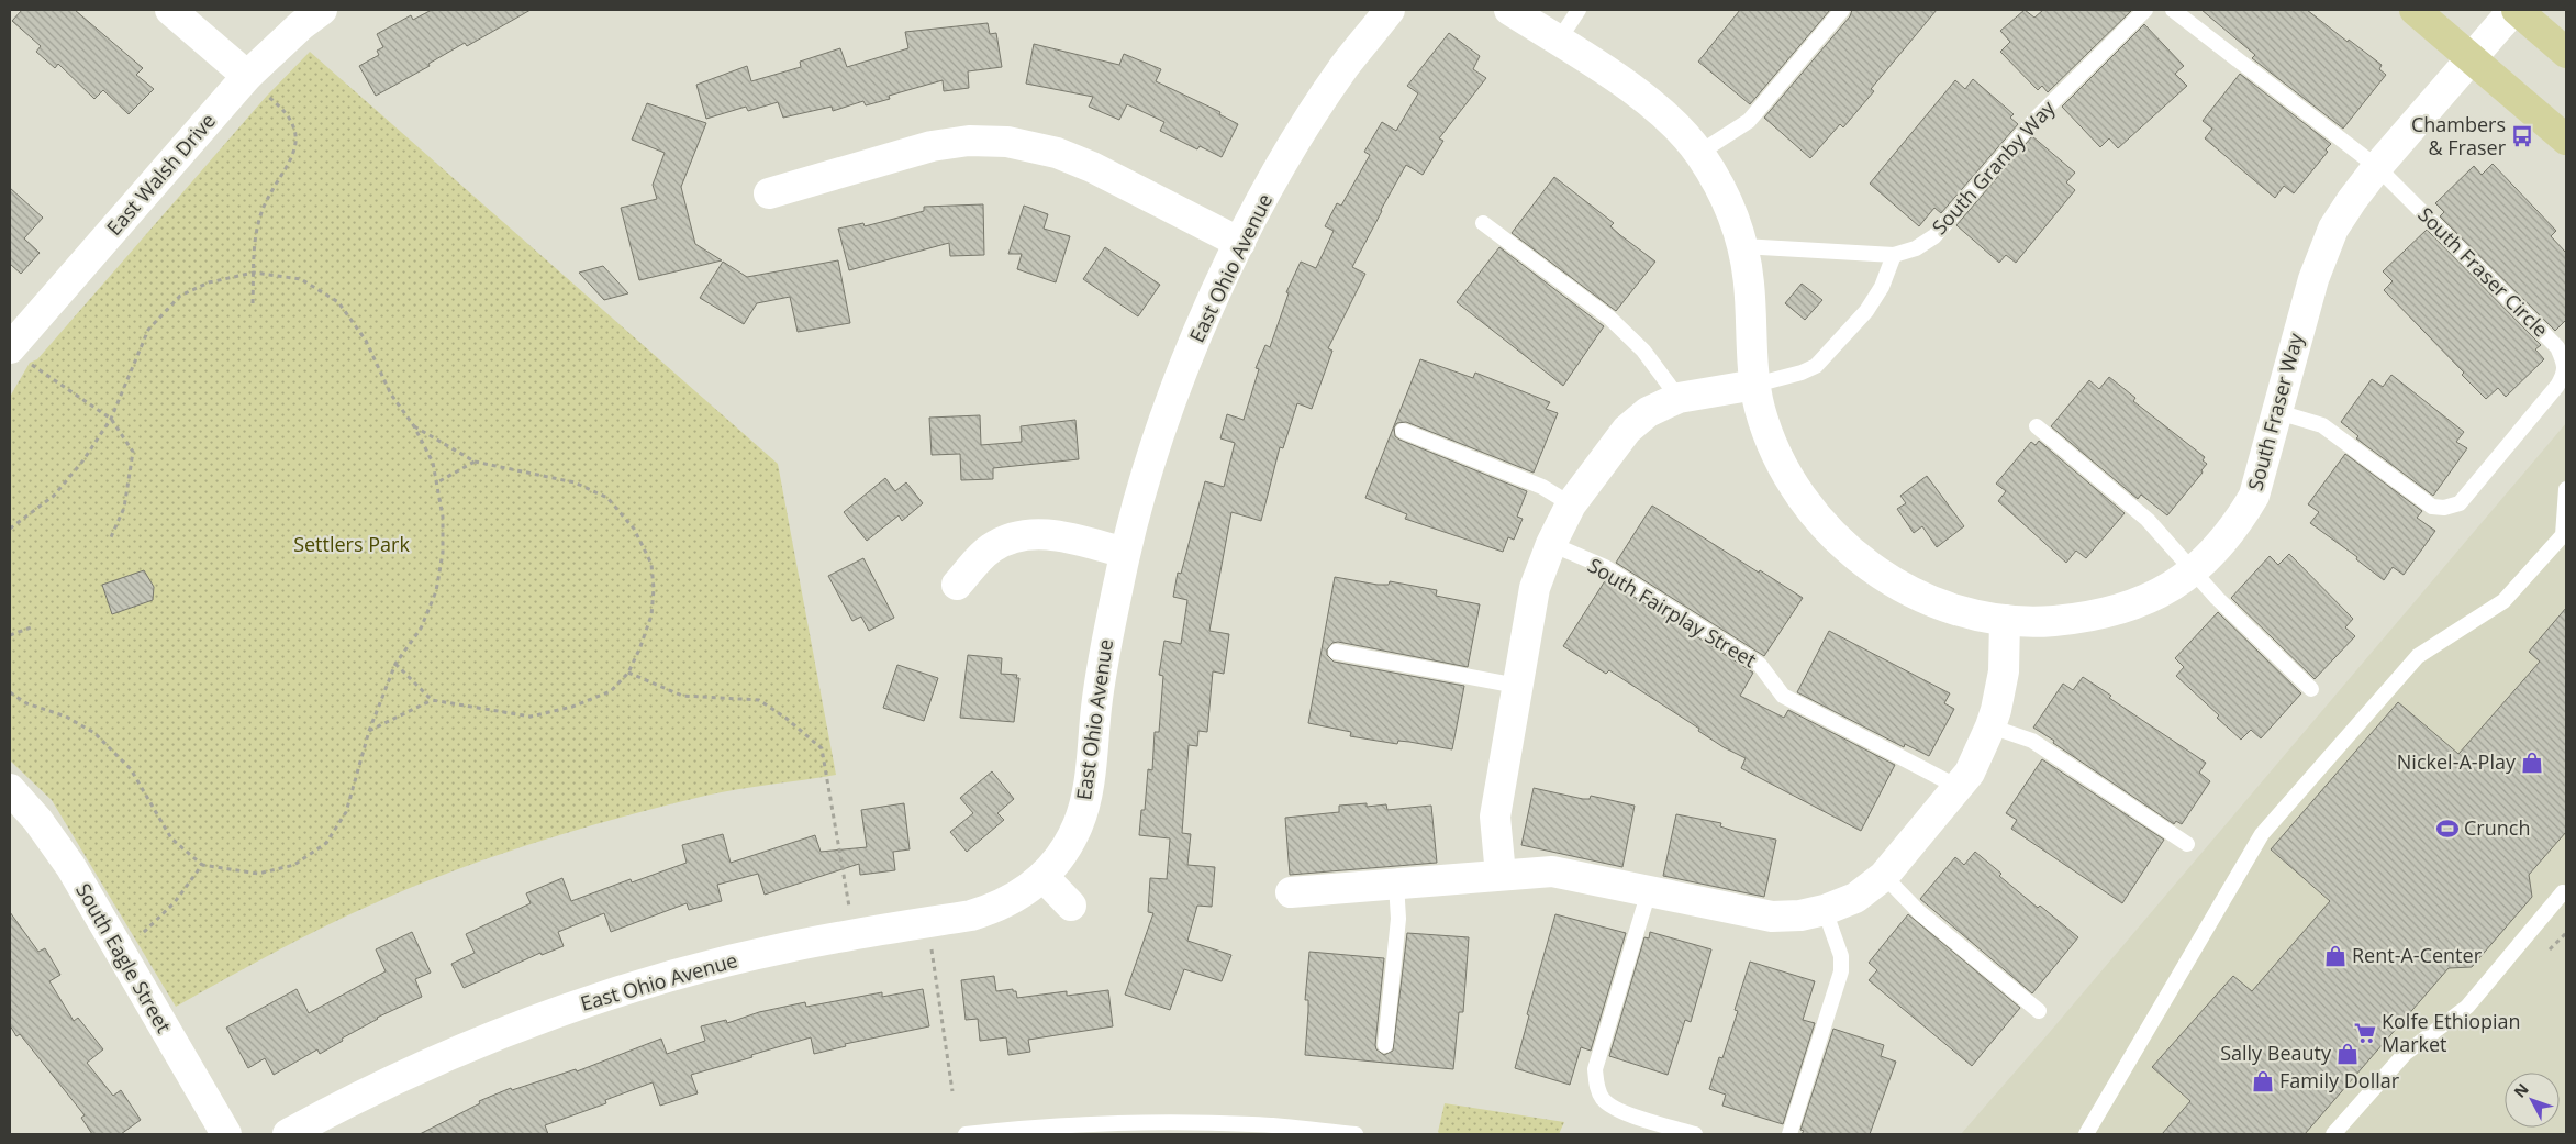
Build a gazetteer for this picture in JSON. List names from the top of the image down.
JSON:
{
  "streets": {
    "street": [
      "East Walsh Drive",
      "East Ohio Avenue",
      "South Fraser Way",
      "South Eagle Street"
    ],
    "lane": ["South Granby Way", "South Fraser Circle", "South Fairplay Street"]
  },
  "crossings": [
    ["South Granby Way", "South Fraser Way"],
    ["South Fraser Circle", "South Fraser Way"]
  ],
  "parks": ["Settlers Park"],
  "places": {
    "bus stop": ["Chambers & Fraser"],
    "shop": [
      "Nickel-A-Play",
      "Rent-A-Center",
      "Sally Beauty",
      "Family Dollar"
    ],
    "sports": ["Crunch"],
    "supermarket": ["Kolfe Ethiopian Market"]
  },
  "north": "top left"
}
